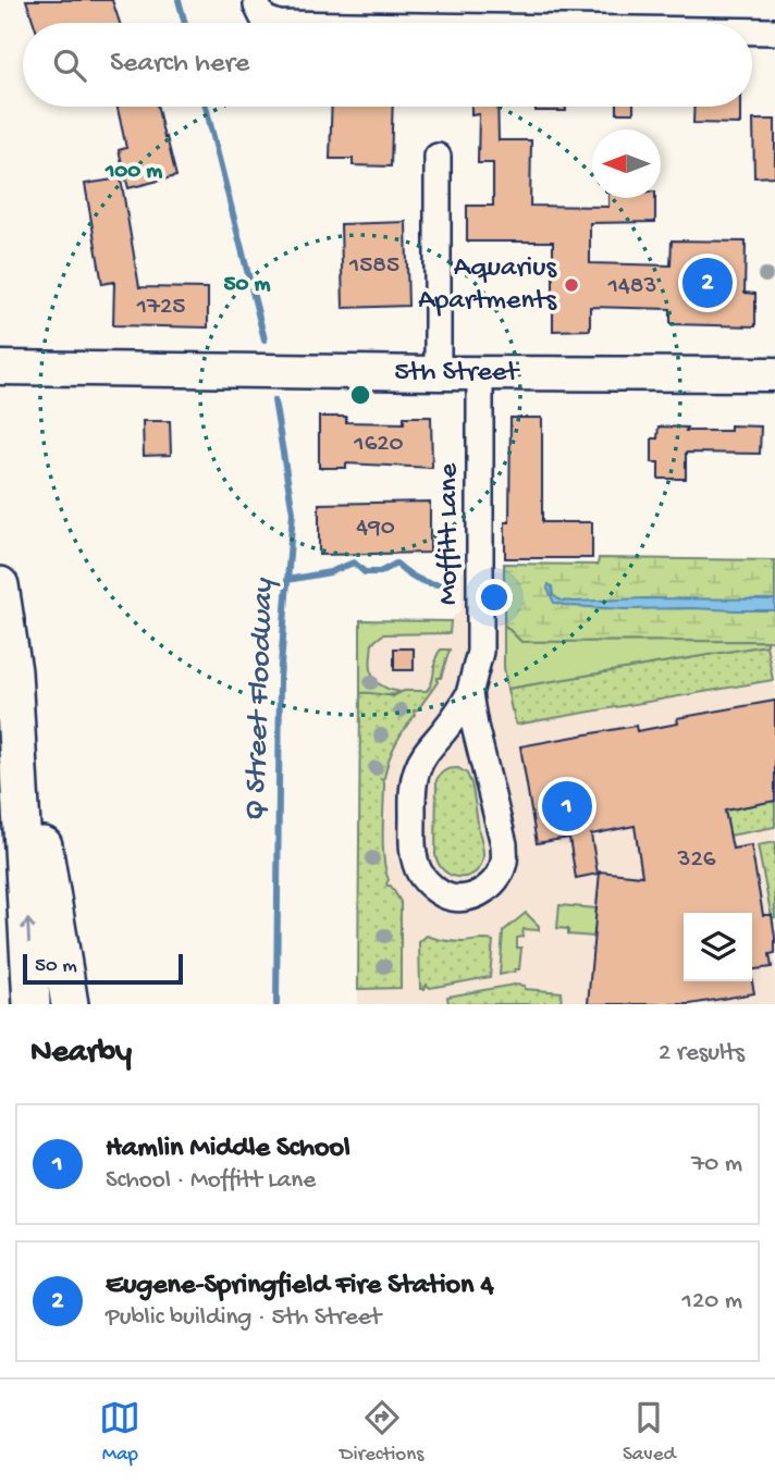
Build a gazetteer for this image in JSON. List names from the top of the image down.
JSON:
{
  "streets": {
    "main road": ["5th Street"],
    "street": ["Moffitt Lane"]
  },
  "crossings": [
    ["5th Street", "Moffitt Lane"]
  ],
  "water": ["Q Street Floodway"],
  "places": ["Aquarius Apartments"],
  "house_numbers": [
    "1585",
    "1483",
    "1725",
    "1620",
    "490",
    "326"
  ],
  "scale_bar": "50 m",
  "north": "left",
  "page": {
    "search": "Search here",
    "pins": ["2", "1"],
    "scale": "50 m",
    "heading": ["Nearby", "2 results"],
    "list": [
      {
        "mark": "1",
        "name": "Hamlin Middle School",
        "note": "School · Moffitt Lane",
        "value": "70 m"
      },
      {
        "mark": "2",
        "name": "Eugene-Springfield Fire Station 4",
        "note": "Public building · 5th Street",
        "value": "120 m"
      }
    ],
    "nav": ["Map", "Directions", "Saved"]
  },
  "rings": ["100 m", "50 m"]
}
